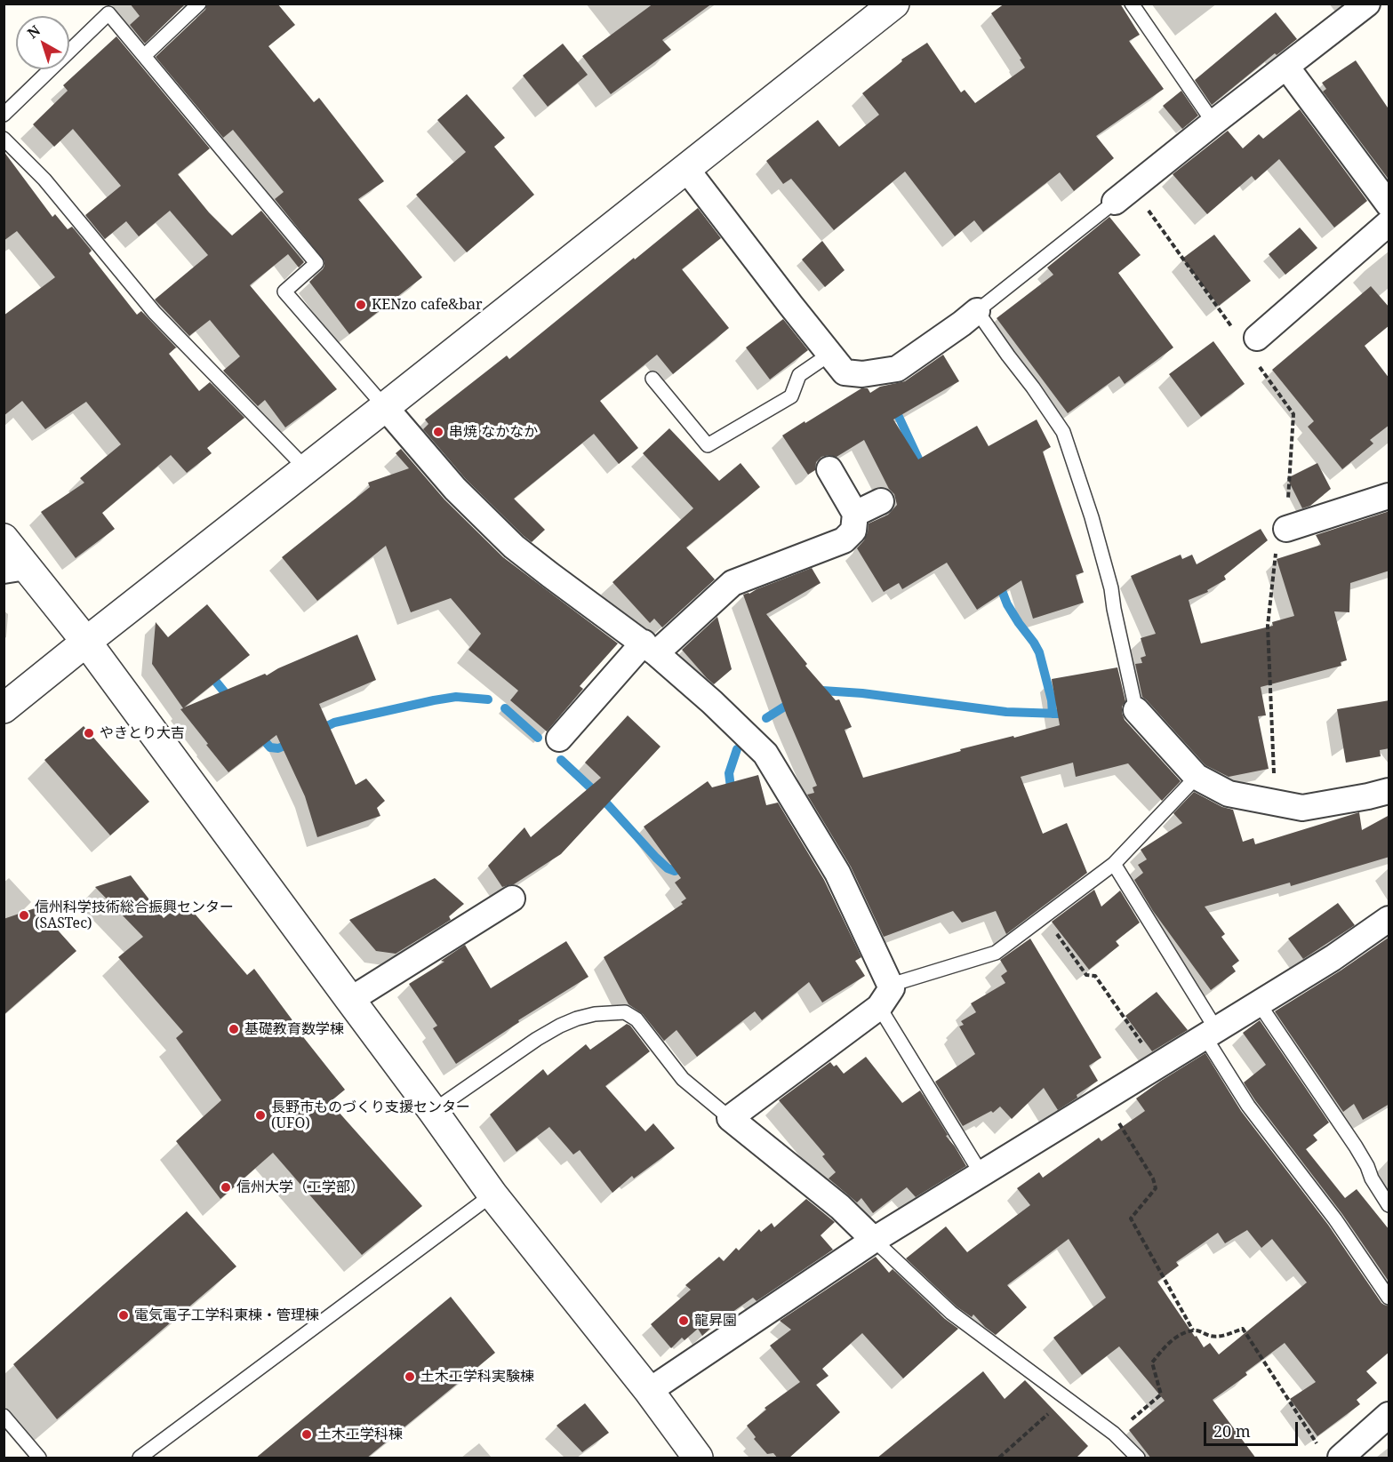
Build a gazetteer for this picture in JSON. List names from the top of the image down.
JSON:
{
  "places": [
    "KENzo cafe&bar",
    "串焼 なかなか",
    "やきとり大吉",
    "信州科学技術総合振興センター (SASTec)",
    "基礎教育数学棟",
    "長野市ものづくり支援センター (UFO)",
    "信州大学（工学部）",
    "電気電子工学科東棟・管理棟",
    "龍昇園",
    "土木工学科実験棟",
    "土木工学科棟"
  ],
  "scale_bar": "20 m",
  "north": "top left"
}
